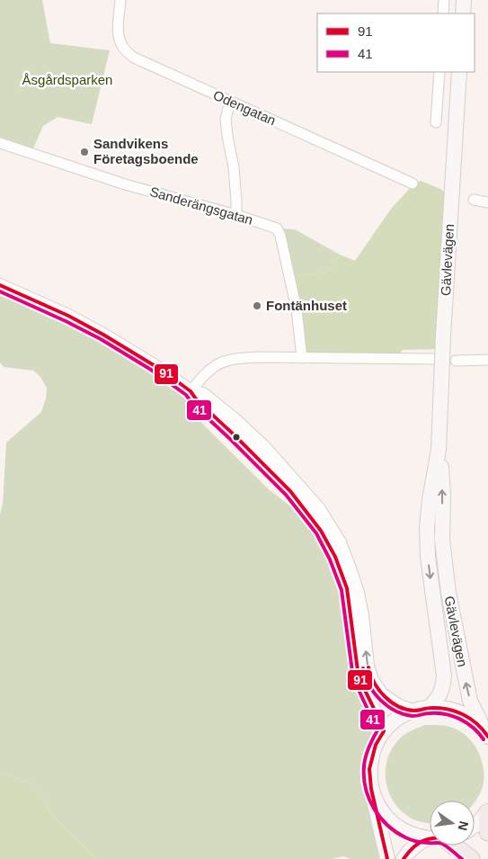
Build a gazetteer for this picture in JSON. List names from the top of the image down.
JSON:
{
  "streets": {
    "main road": ["Gävlevägen"],
    "street": ["Odengatan", "Sanderängsgatan"]
  },
  "parks": ["Åsgårdsparken"],
  "places": ["Sandvikens Företagsboende", "Fontänhuset"],
  "lines": ["transit line 91", "transit line 41"],
  "legend": ["91", "41"],
  "north": "right"
}
